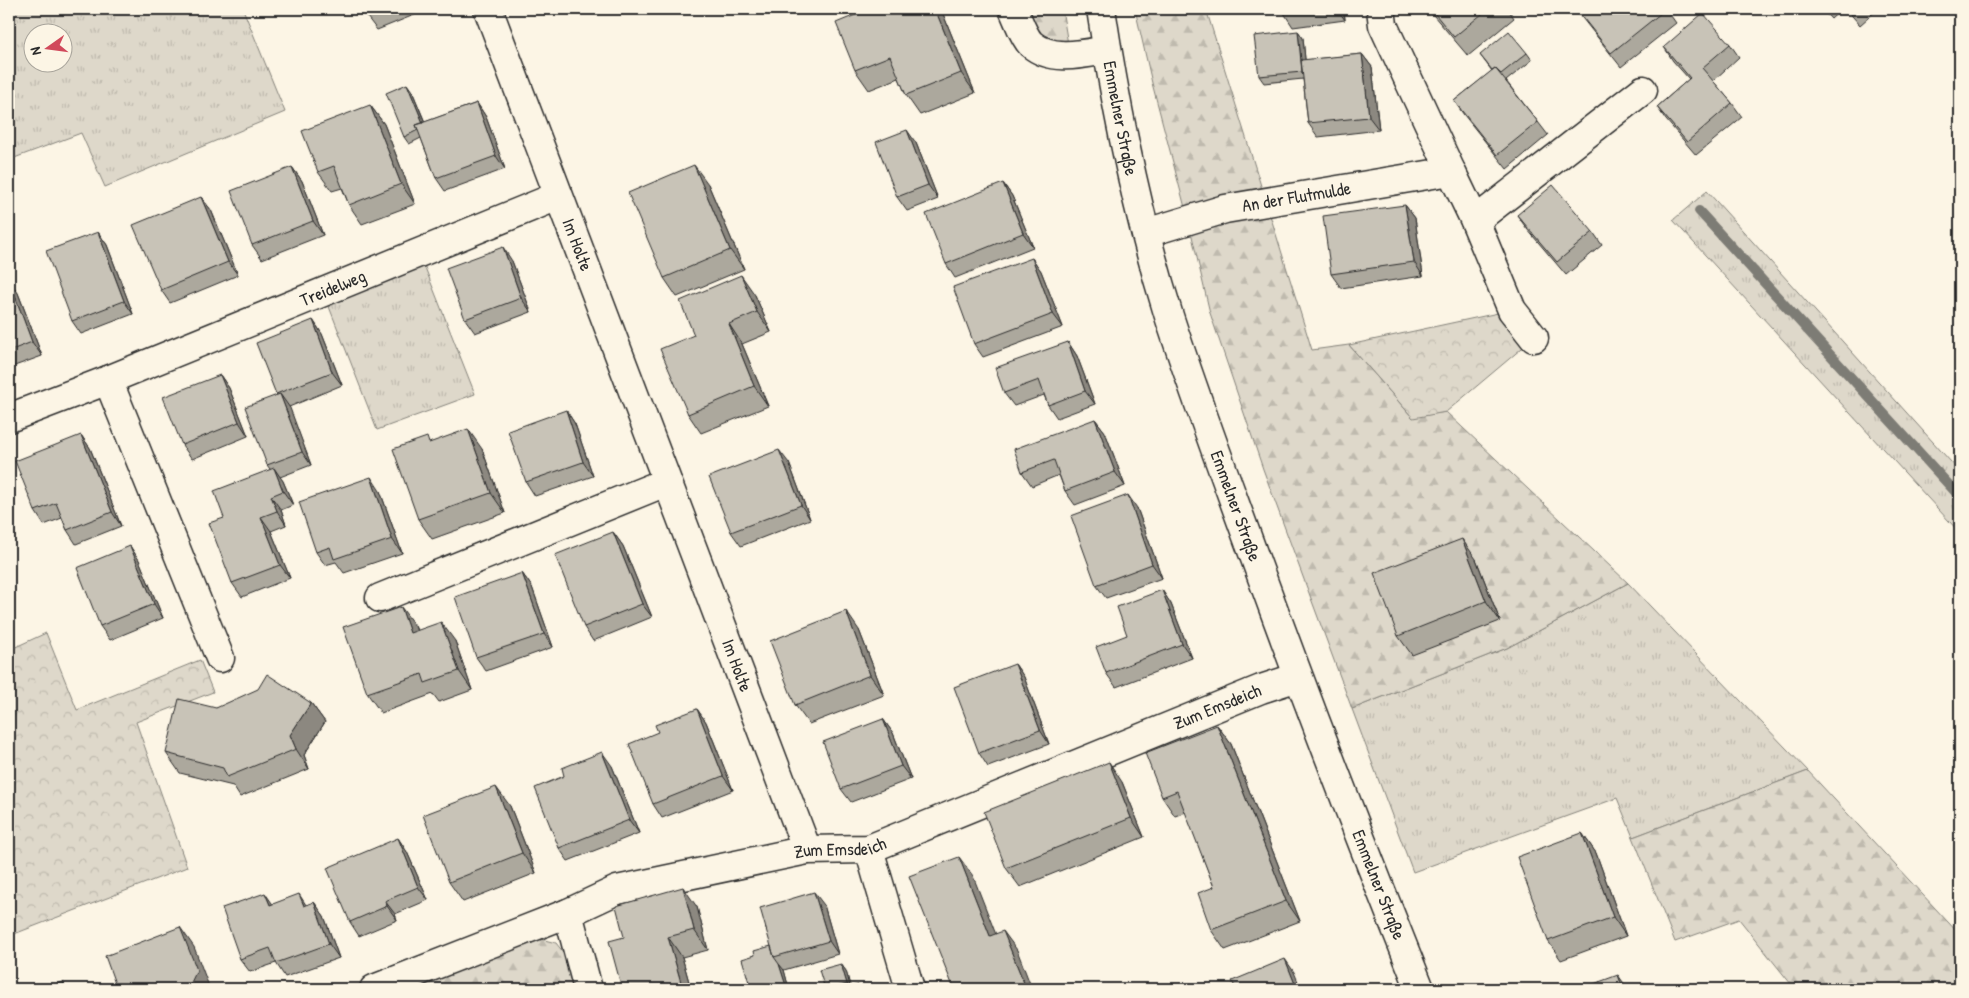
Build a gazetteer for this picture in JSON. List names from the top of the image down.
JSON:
{
  "streets": {
    "street": [
      "Emmelner Straße",
      "An der Flutmulde",
      "Im Holte",
      "Treidelweg",
      "Zum Emsdeich"
    ]
  },
  "crossings": [
    ["Emmelner Straße", "An der Flutmulde"],
    ["Emmelner Straße", "Zum Emsdeich"],
    ["Im Holte", "Treidelweg"],
    ["Im Holte", "Zum Emsdeich"]
  ],
  "north": "left"
}
